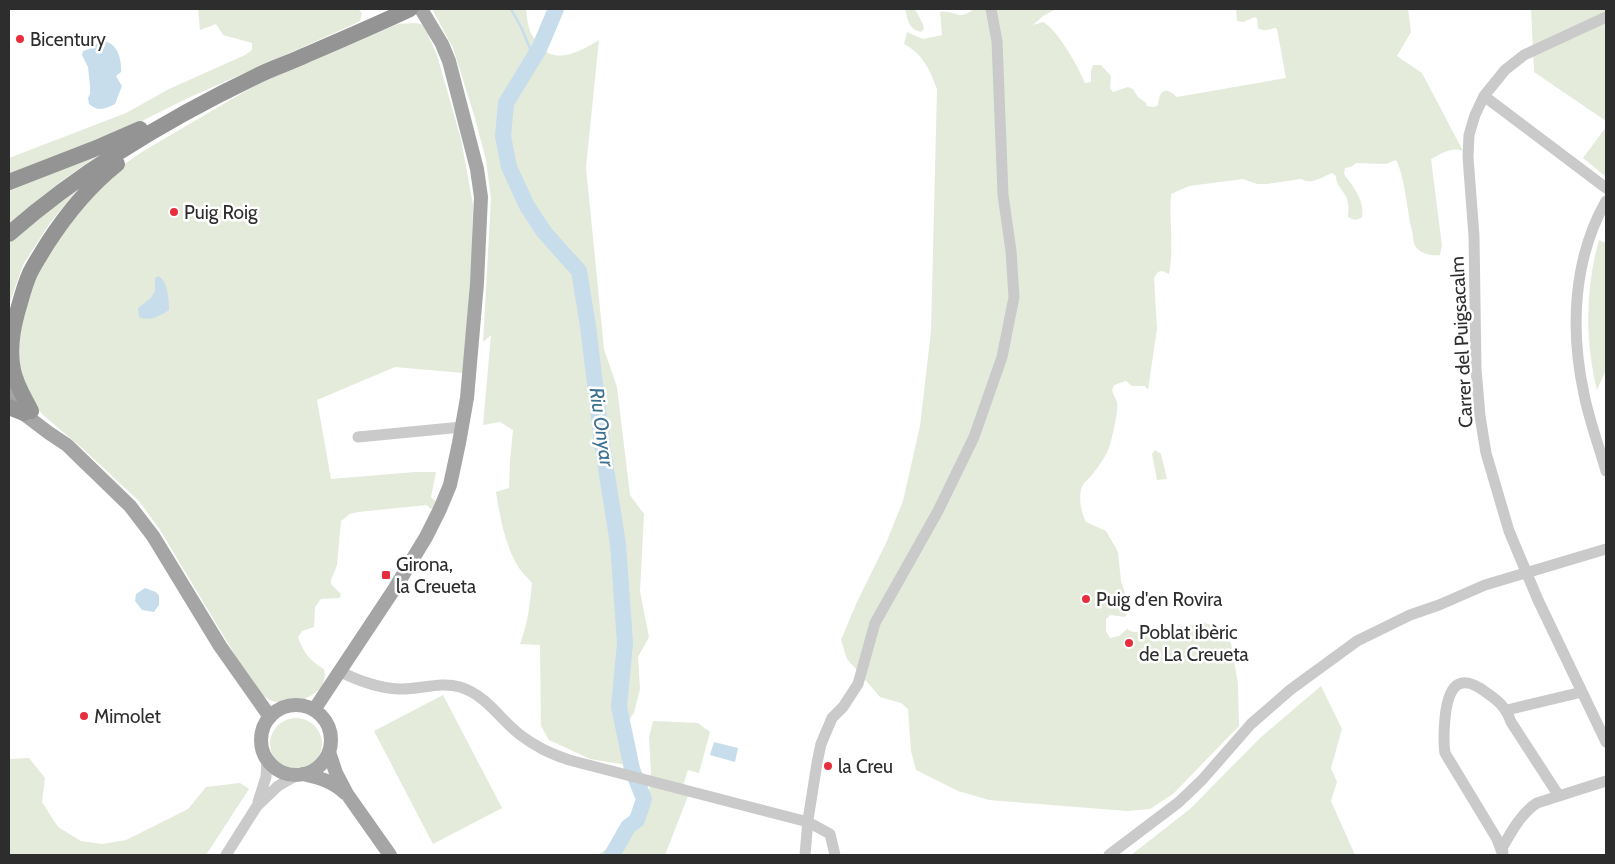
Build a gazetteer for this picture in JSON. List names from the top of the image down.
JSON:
{
  "streets": {
    "street": ["Carrer del Puigsacalm"]
  },
  "water": ["Riu Onyar"],
  "places": {
    "other": [
      "Bicentury",
      "Puig Roig",
      "Puig d'en Rovira",
      "Poblat ibèric de La Creueta",
      "Mimolet",
      "la Creu"
    ],
    "transit": ["Girona, la Creueta"]
  }
}
